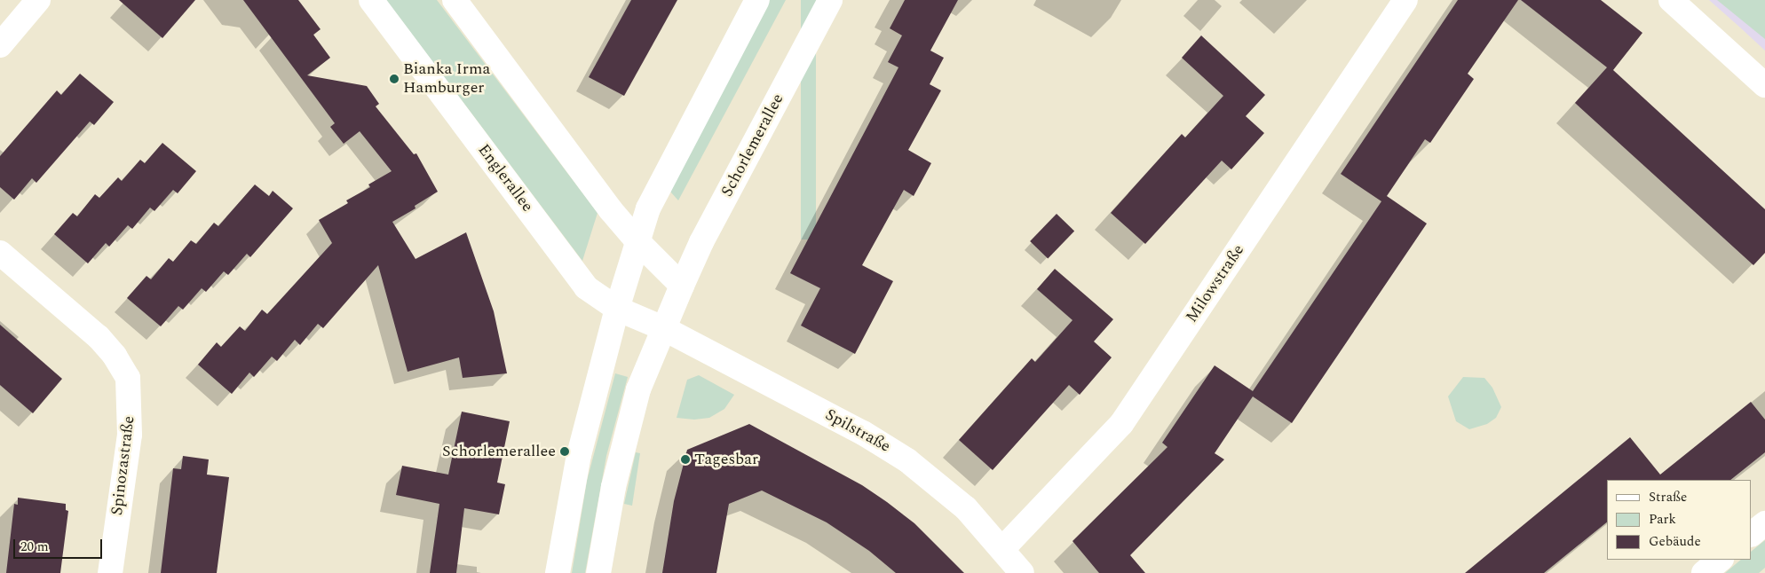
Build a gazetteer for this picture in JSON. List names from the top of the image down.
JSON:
{
  "streets": {
    "street": [
      "Schorlemerallee",
      "Englerallee",
      "Milowstraße",
      "Spilstraße",
      "Spinozastraße"
    ]
  },
  "crossings": [
    ["Schorlemerallee", "Englerallee"],
    ["Schorlemerallee", "Spilstraße"],
    ["Englerallee", "Spilstraße"],
    ["Milowstraße", "Spilstraße"]
  ],
  "places": ["Bianka Irma Hamburger", "Schorlemerallee", "Tagesbar"],
  "legend": ["Straße", "Park", "Gebäude"],
  "scale_bar": "20 m"
}
